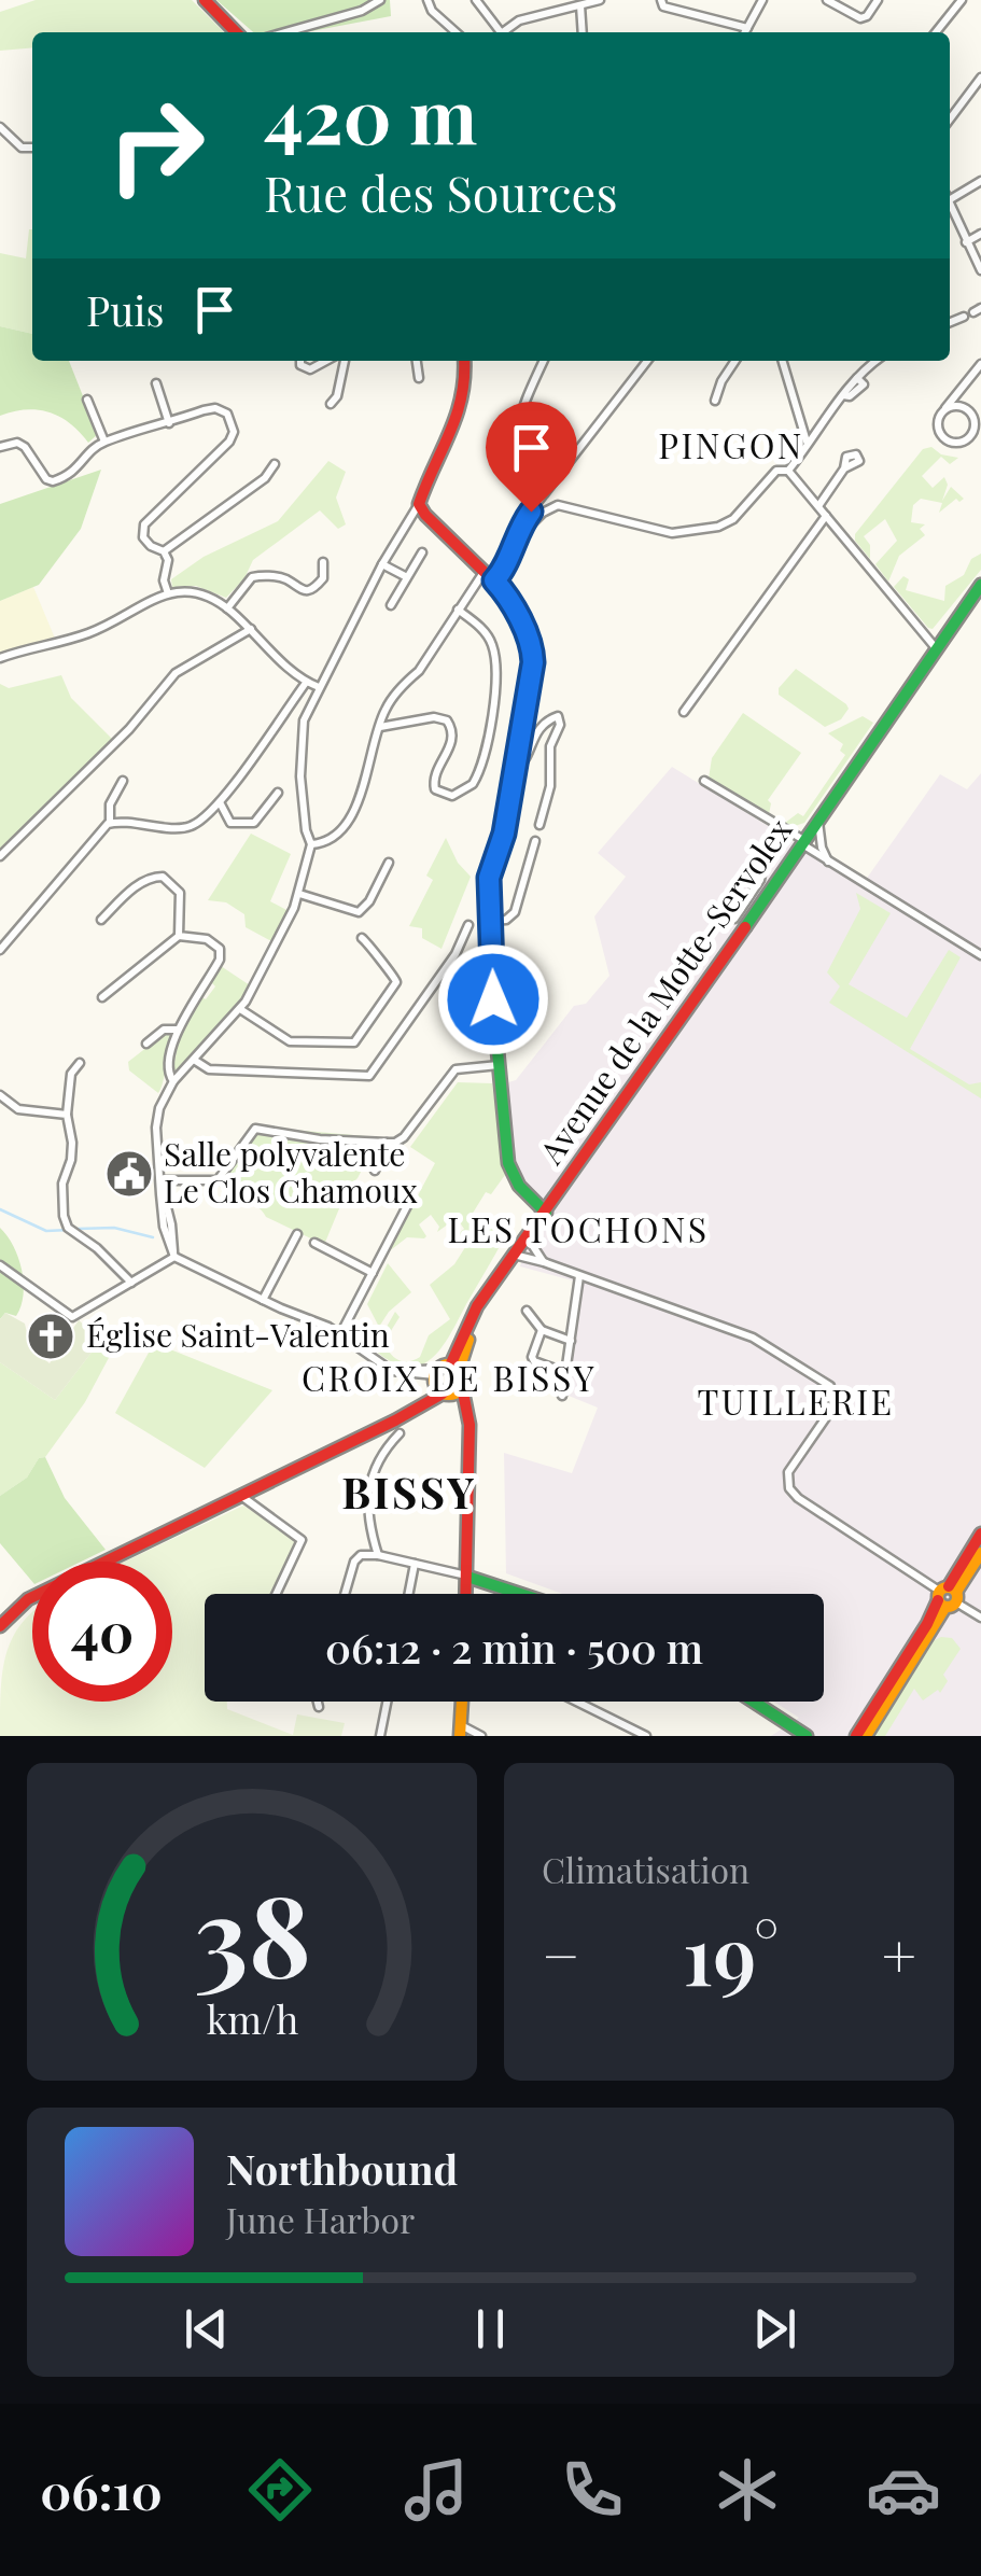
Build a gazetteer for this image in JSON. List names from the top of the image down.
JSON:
{
  "streets": {
    "main road": ["Avenue de la Motte-Servolex"]
  },
  "districts": [
    "PINGON",
    "LES TOCHONS",
    "CROIX DE BISSY",
    "TUILLERIE",
    "BISSY"
  ],
  "places": {
    "public building": ["Salle polyvalente Le Clos Chamoux"],
    "church": ["Église Saint-Valentin"]
  },
  "page": {
    "turn": ["420 m", "Rue des Sources"],
    "then": "Puis",
    "limit": "40",
    "trip": "06:12 · 2 min · 500 m",
    "tile": "Climatisation",
    "heat": ["−", "19°", "+"],
    "song": ["Northbound", "June Harbor"],
    "tabs": "06:10",
    "gauge": ["38", "km/h"]
  }
}
